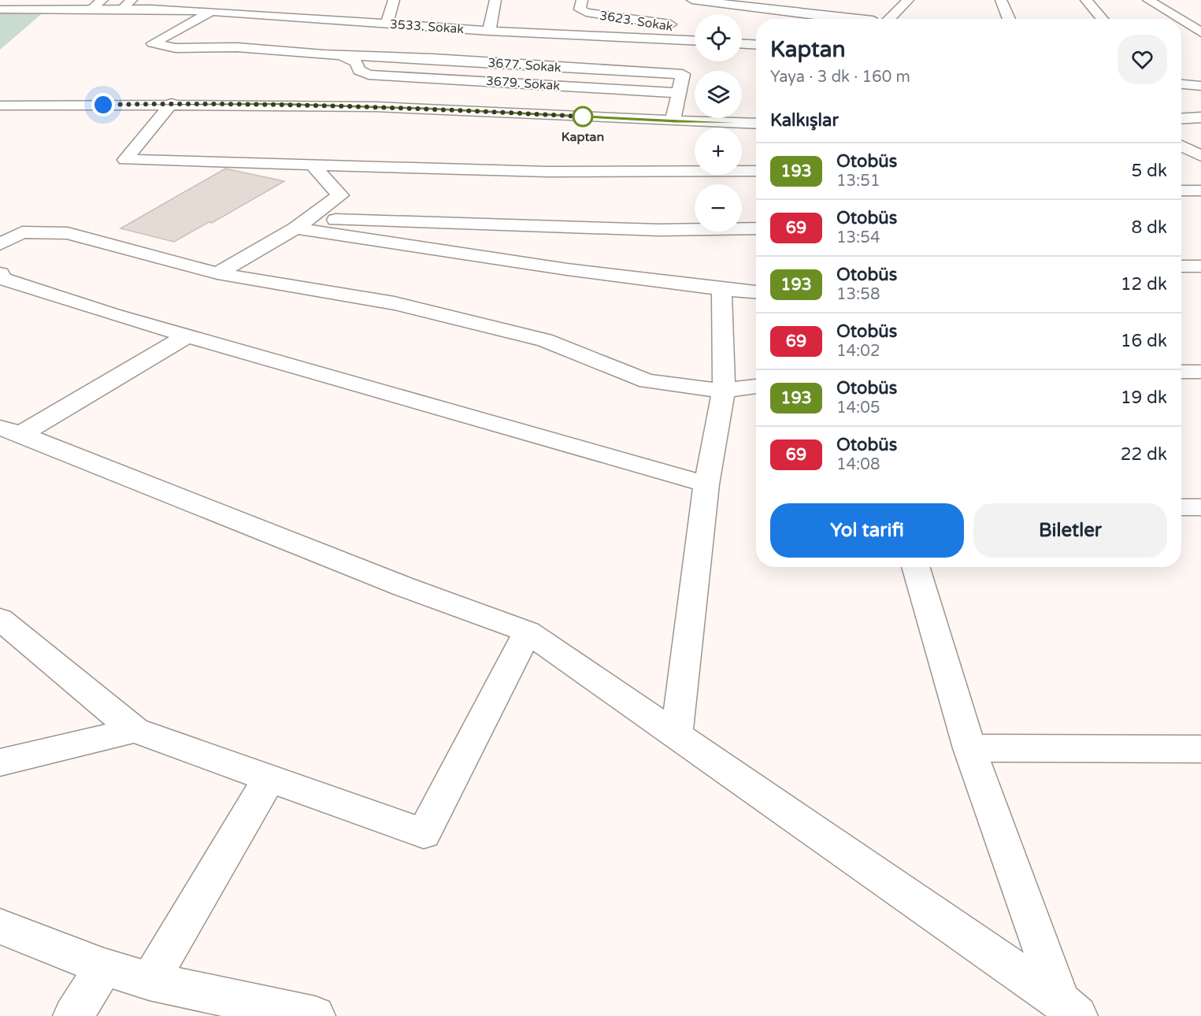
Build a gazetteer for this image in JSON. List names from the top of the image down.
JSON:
{
  "streets": {
    "street": [
      "3623. Sokak",
      "3533. Sokak",
      "3677. Sokak",
      "3679. Sokak"
    ]
  },
  "crossings": [
    ["3533. Sokak", "3677. Sokak"],
    ["3677. Sokak", "3679. Sokak"]
  ],
  "places": ["Kaptan"],
  "lines": ["bus line 193"],
  "page": {
    "map_buttons": ["+", "−"],
    "heading": [
      ["Kaptan", "Yaya · 3 dk · 160 m"],
      "Kalkışlar"
    ],
    "list": [
      {
        "mark": "193",
        "name": "Otobüs",
        "note": "13:51",
        "value": "5 dk"
      },
      {
        "mark": "69",
        "name": "Otobüs",
        "note": "13:54",
        "value": "8 dk"
      },
      {
        "mark": "193",
        "name": "Otobüs",
        "note": "13:58",
        "value": "12 dk"
      },
      {
        "mark": "69",
        "name": "Otobüs",
        "note": "14:02",
        "value": "16 dk"
      },
      {
        "mark": "193",
        "name": "Otobüs",
        "note": "14:05",
        "value": "19 dk"
      },
      {
        "mark": "69",
        "name": "Otobüs",
        "note": "14:08",
        "value": "22 dk"
      }
    ],
    "buttons": ["Yol tarifi", "Biletler"]
  }
}
